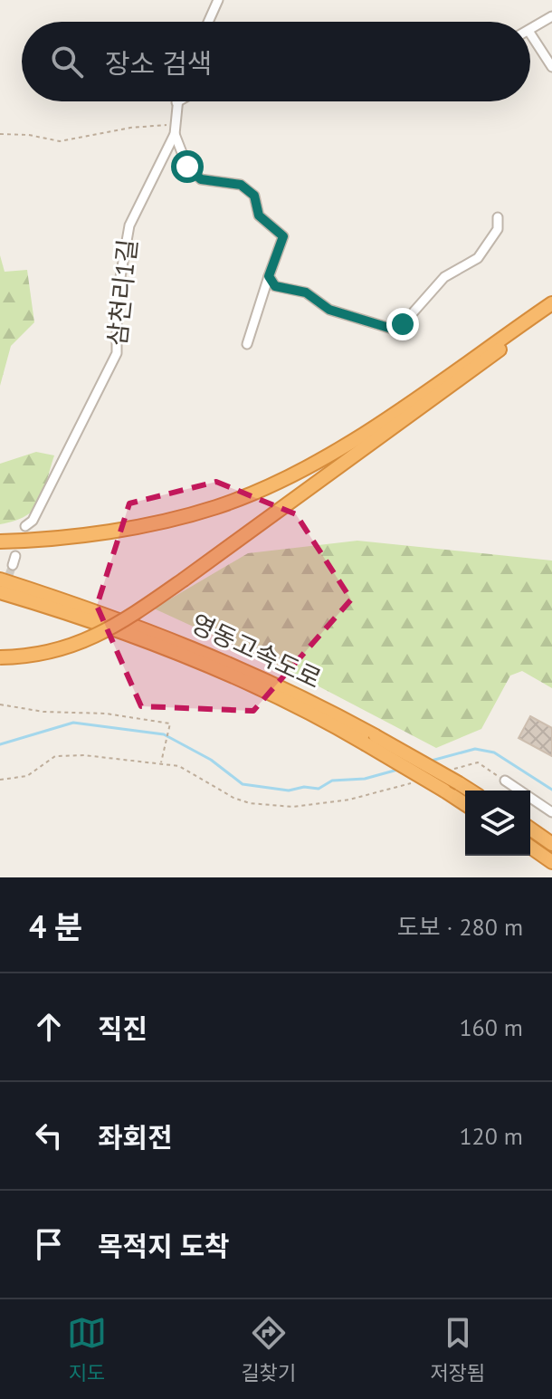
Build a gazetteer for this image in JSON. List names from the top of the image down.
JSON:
{
  "streets": {
    "highway": ["영동고속도로"],
    "street": ["삼천리1길"]
  },
  "page": {
    "search": "장소 검색",
    "heading": ["4 분", "도보 · 280 m"],
    "list": [
      ["직진", "160 m"],
      ["좌회전", "120 m"],
      "목적지 도착"
    ],
    "nav": ["지도", "길찾기", "저장됨"]
  }
}
